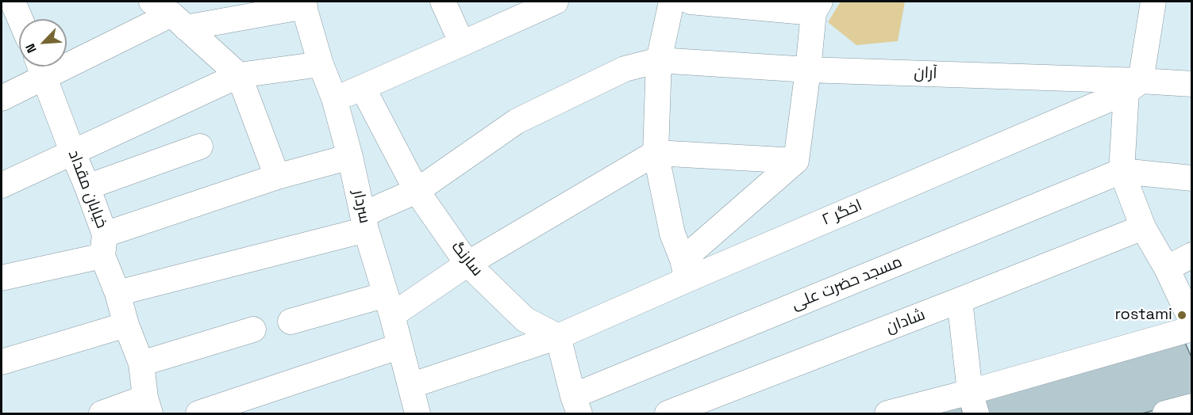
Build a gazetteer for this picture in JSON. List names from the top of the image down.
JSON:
{
  "streets": {
    "street": [
      "آران",
      "خیابان مقداد",
      "سردار",
      "اخگر ۲",
      "سارنگ",
      "مسجد حضرت علی",
      "شادان"
    ]
  },
  "crossings": [
    ["آران", "خیابان مقداد"],
    ["آران", "سردار"],
    ["آران", "اخگر ۲"],
    ["آران", "سارنگ"],
    ["سردار", "اخگر ۲"],
    ["اخگر ۲", "سارنگ"]
  ],
  "places": ["rostami"],
  "north": "bottom left"
}
